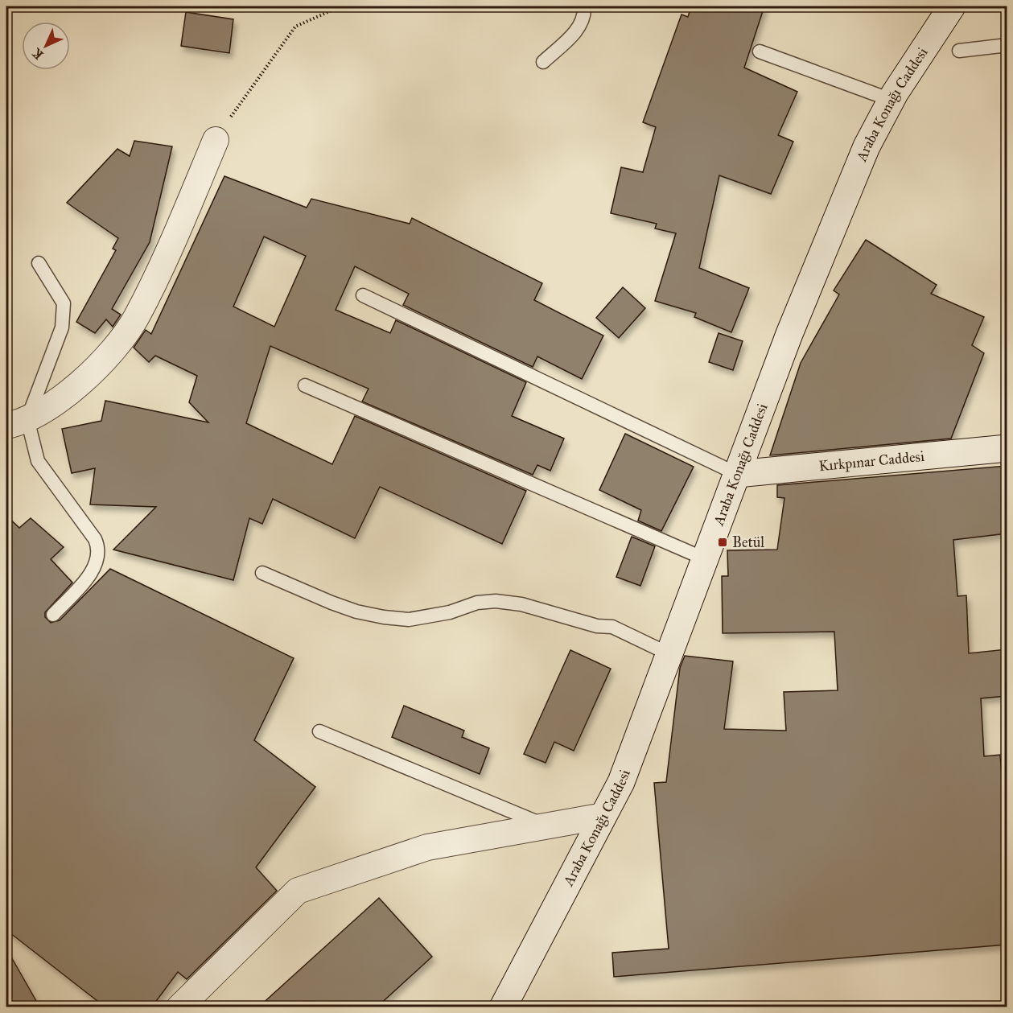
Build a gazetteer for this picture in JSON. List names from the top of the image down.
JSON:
{
  "streets": {
    "main road": ["Araba Konağı Caddesi", "Kırkpınar Caddesi"]
  },
  "crossings": [
    ["Araba Konağı Caddesi", "Kırkpınar Caddesi"]
  ],
  "places": {
    "transit": ["Betül"]
  },
  "north": "bottom left"
}
